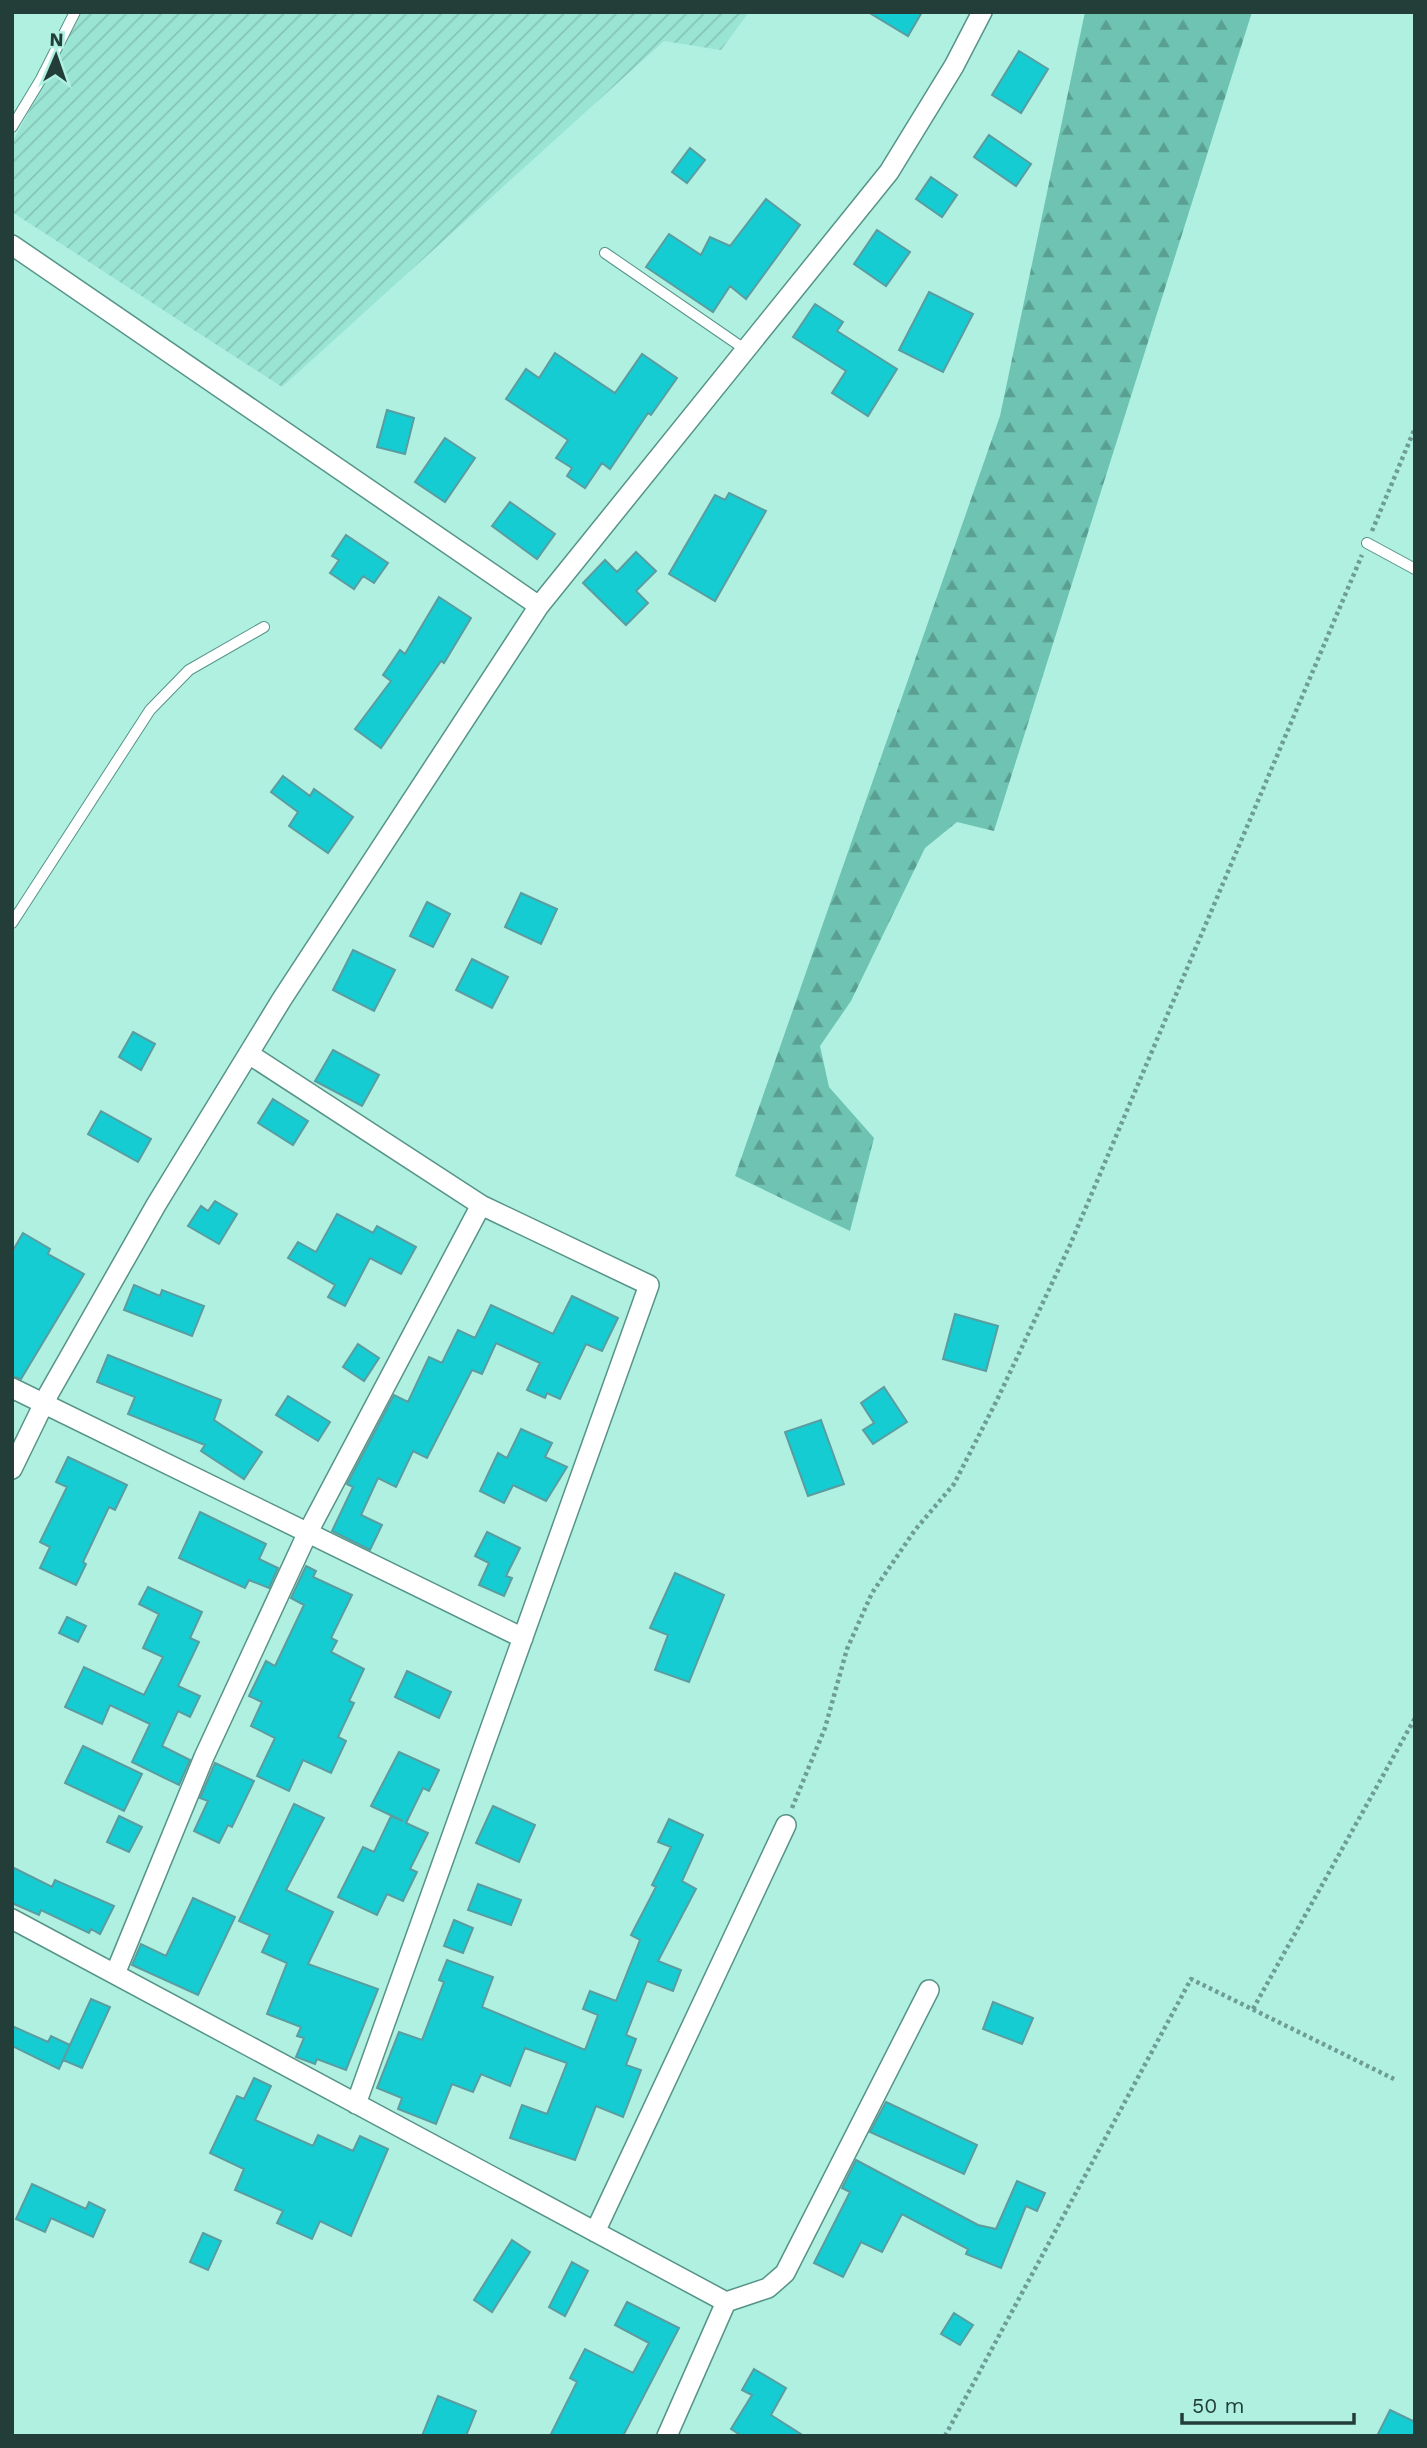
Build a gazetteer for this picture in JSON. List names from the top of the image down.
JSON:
{
  "scale_bar": "50 m",
  "north": "top"
}
